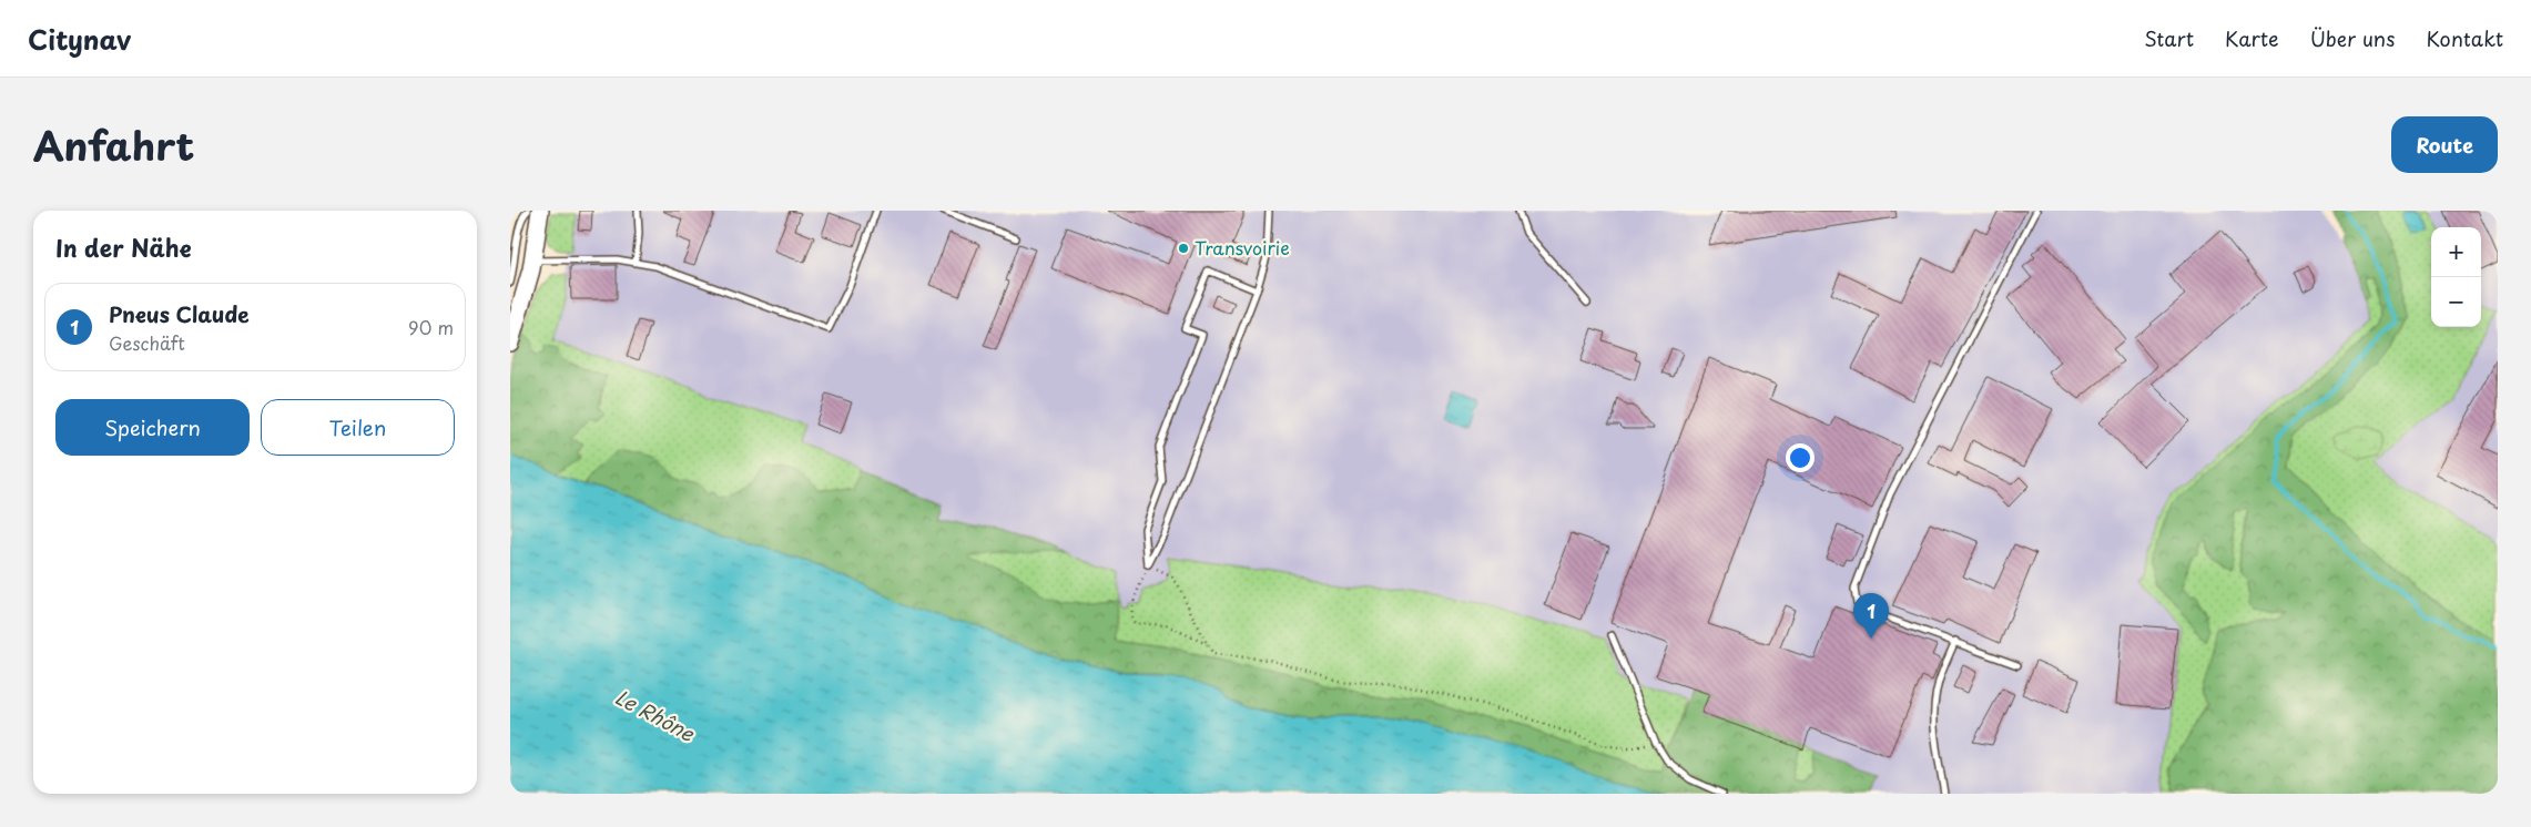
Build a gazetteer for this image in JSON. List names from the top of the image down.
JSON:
{
  "water": ["Le Rhône"],
  "places": ["Transvoirie"],
  "page": {
    "header": "Citynav",
    "nav": [
      "Start",
      "Karte",
      "Über uns",
      "Kontakt"
    ],
    "title": "Anfahrt",
    "buttons": [
      "Route",
      ["Speichern", "Teilen"]
    ],
    "heading": "In der Nähe",
    "map_buttons": ["+", "−"],
    "list": [
      {
        "mark": "1",
        "name": "Pneus Claude",
        "note": "Geschäft",
        "value": "90 m"
      }
    ],
    "pins": "1"
  }
}
